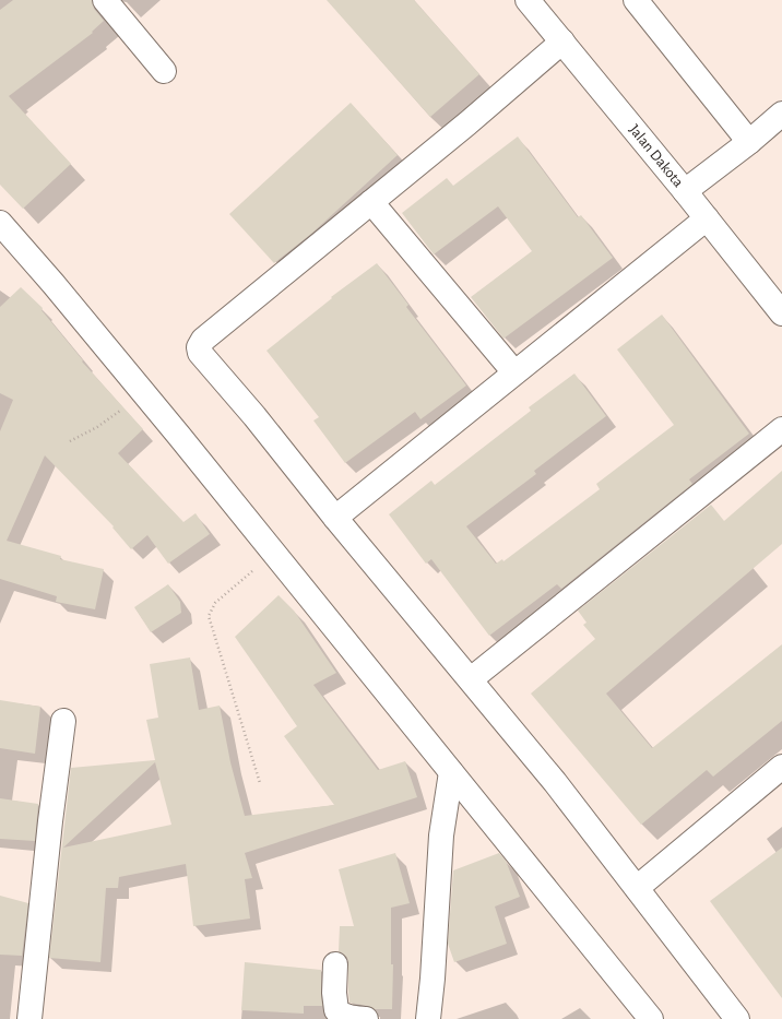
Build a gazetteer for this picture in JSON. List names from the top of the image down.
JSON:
{
  "streets": {
    "street": ["Jalan Dakota"]
  }
}
